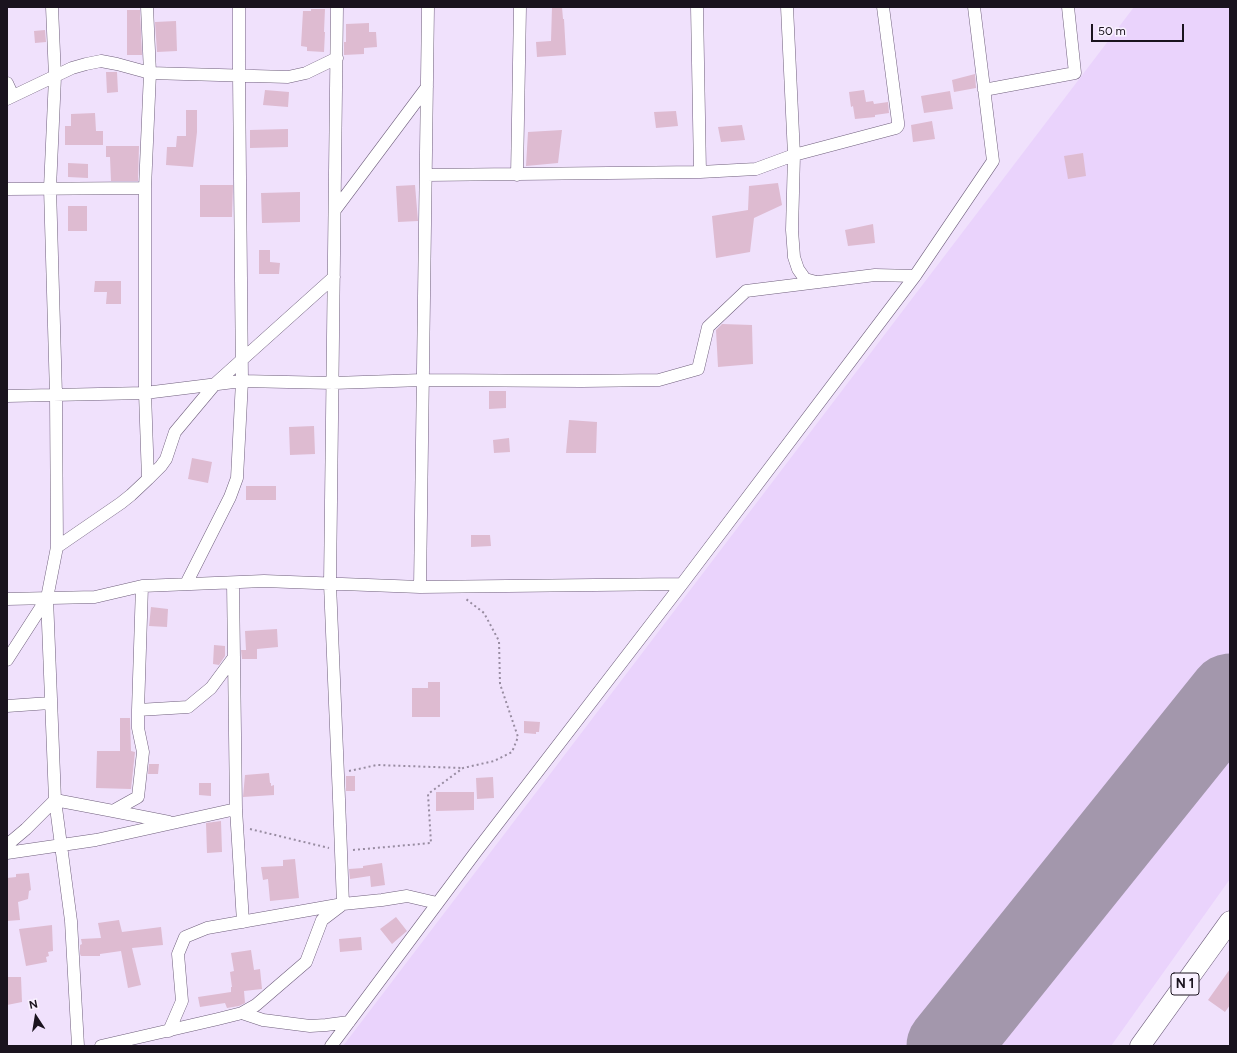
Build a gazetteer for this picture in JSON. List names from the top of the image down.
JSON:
{
  "streets": {
    "highway": ["N 1"]
  },
  "scale_bar": "50 m",
  "north": "top"
}
